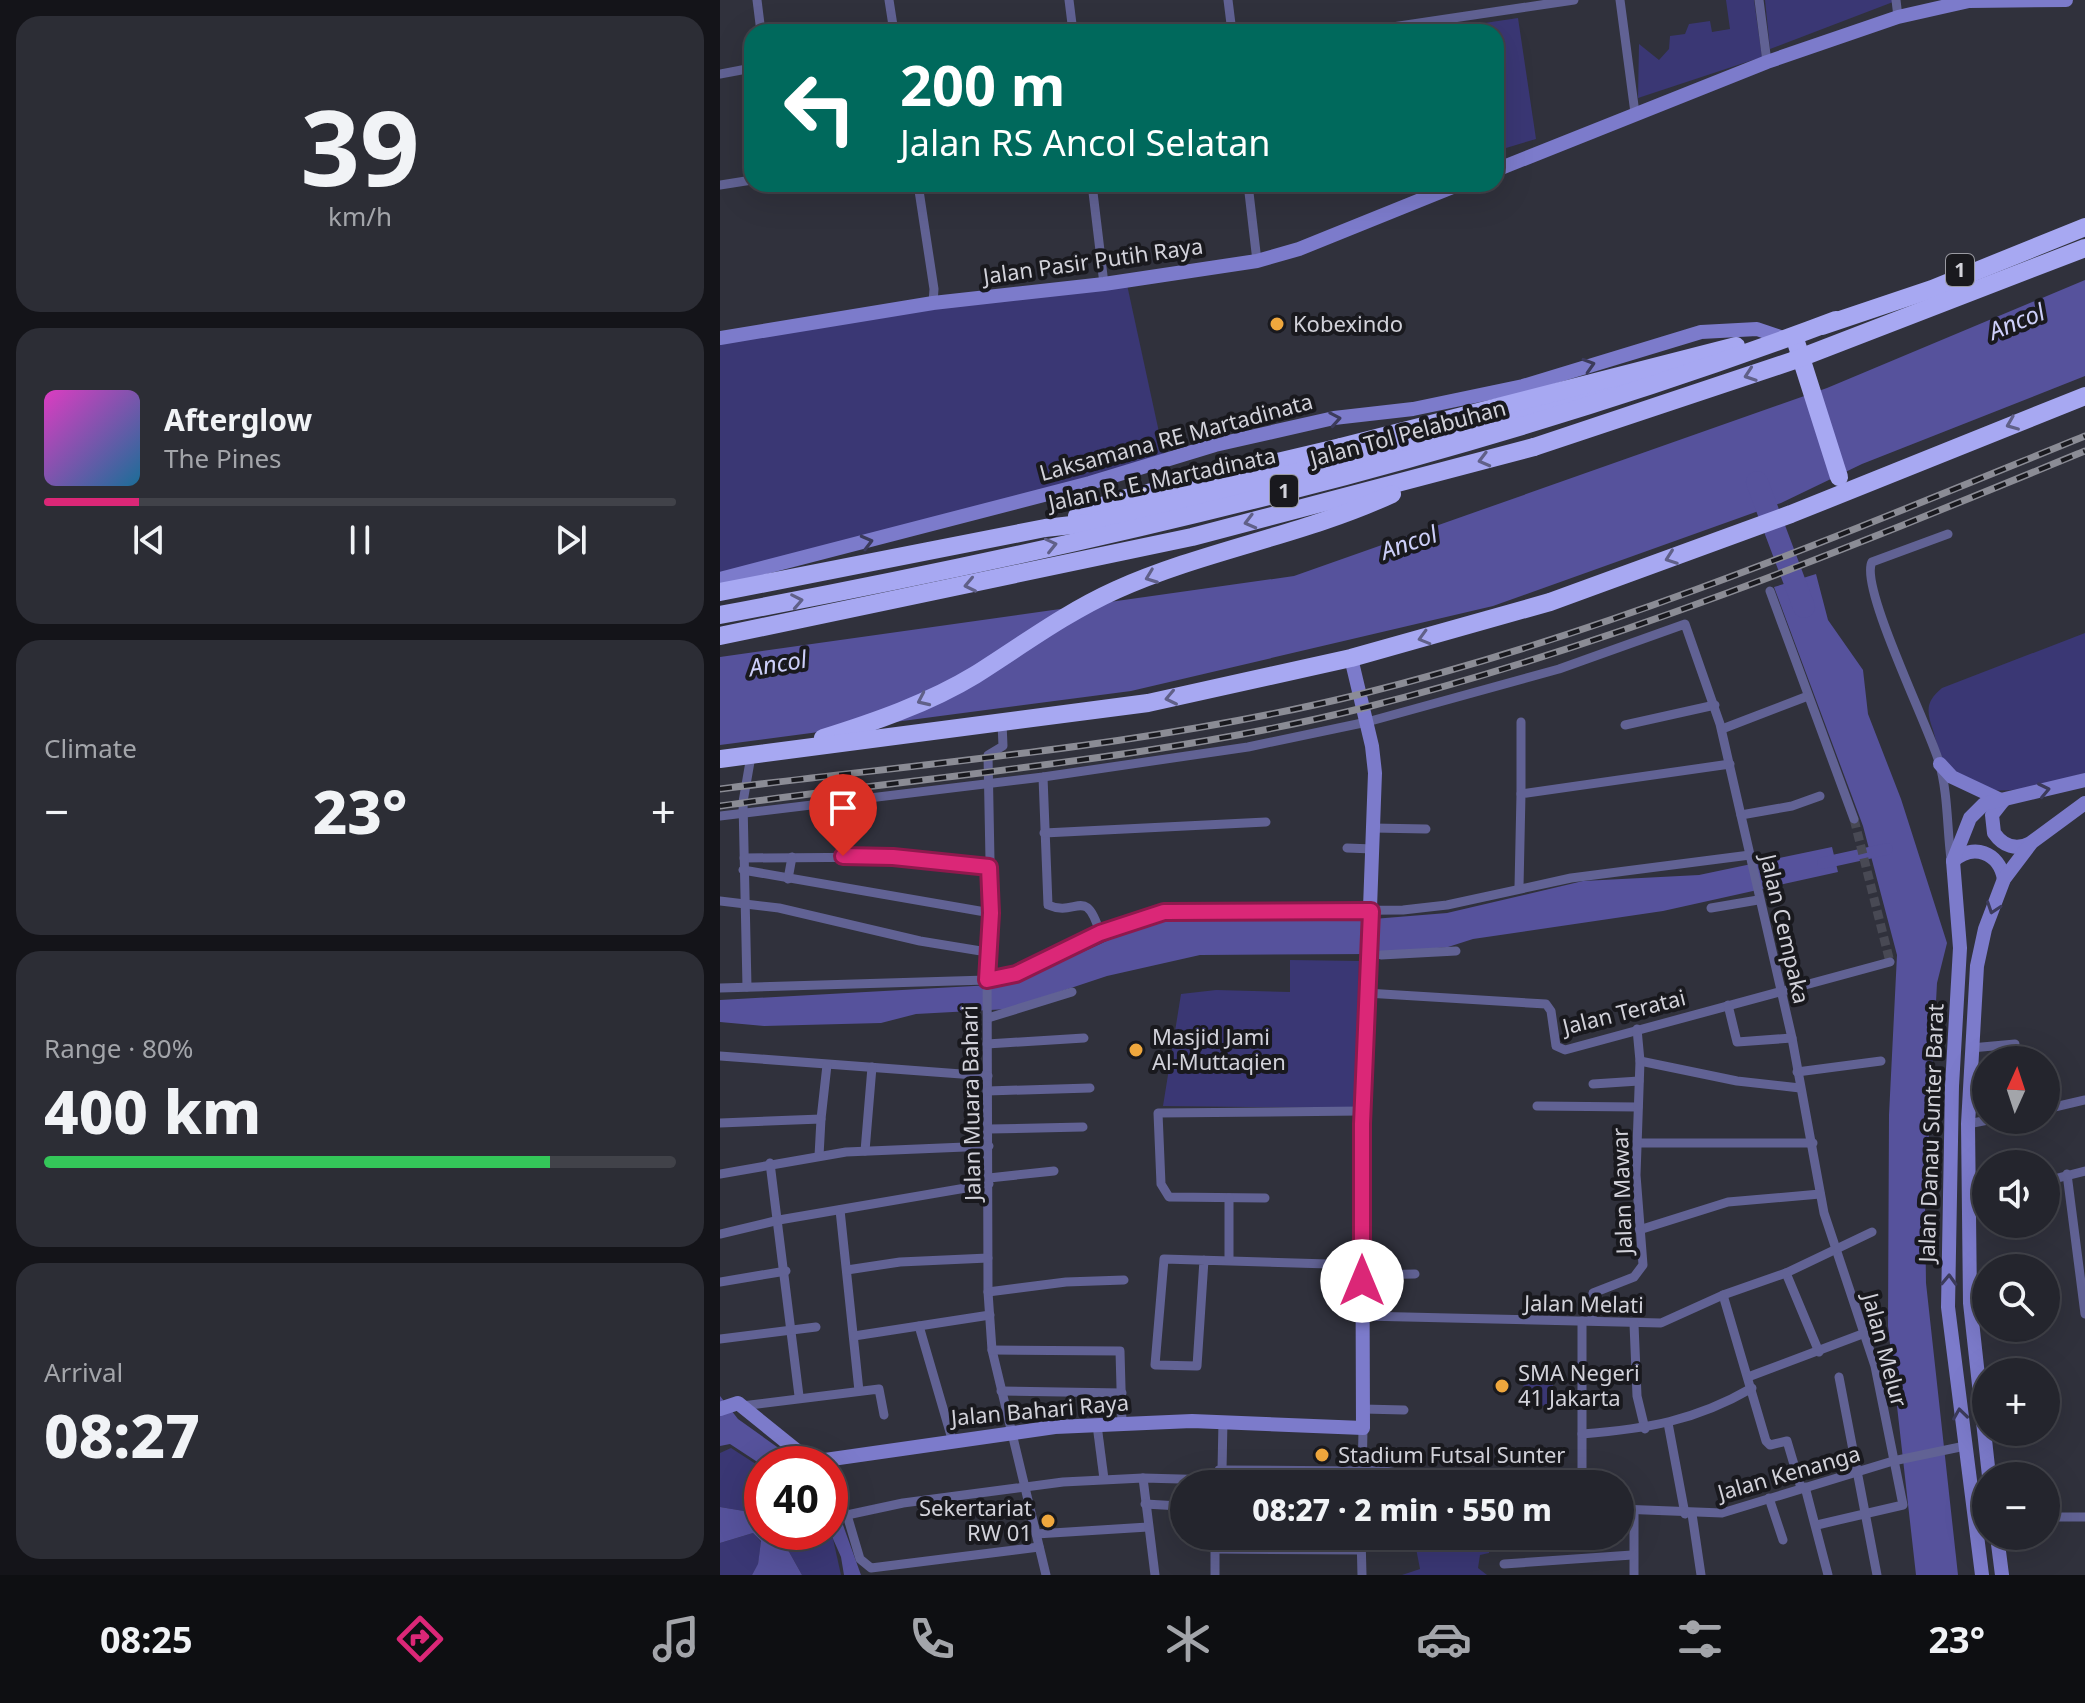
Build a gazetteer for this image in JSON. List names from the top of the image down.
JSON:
{
  "streets": {
    "highway": ["1", "Jalan Tol Pelabuhan", "Jalan R. E. Martadinata"],
    "street": [
      "Jalan Pasir Putih Raya",
      "Laksamana RE Martadinata",
      "Jalan Cempaka",
      "Jalan Teratai",
      "Jalan Muara Bahari",
      "Jalan Danau Sunter Barat",
      "Jalan Mawar",
      "Jalan Melati",
      "Jalan Melur",
      "Jalan Bahari Raya",
      "Jalan Kenanga"
    ]
  },
  "crossings": [
    ["Laksamana RE Martadinata", "Jalan R. E. Martadinata"],
    ["Jalan Cempaka", "Jalan Teratai"],
    ["Jalan Cempaka", "Jalan Melati"],
    ["Jalan Cempaka", "Jalan Melur"],
    ["Jalan Teratai", "Jalan Mawar"],
    ["Jalan Muara Bahari", "Jalan Bahari Raya"],
    ["Jalan Danau Sunter Barat", "Jalan Kenanga"],
    ["Jalan Mawar", "Jalan Melati"],
    ["Jalan Melati", "Jalan Melur"],
    ["Jalan Melur", "Jalan Kenanga"]
  ],
  "one_way": ["Laksamana RE Martadinata"],
  "water": ["Ancol"],
  "places": [
    "Kobexindo",
    "Masjid Jami Al-Muttaqien",
    "SMA Negeri 41 Jakarta",
    "Stadium Futsal Sunter",
    "Sekertariat RW 01"
  ],
  "north": "top",
  "page": {
    "tile": [
      ["39", "km/h"],
      "Climate",
      ["Range · 80%", "400 km"],
      ["Arrival", "08:27"]
    ],
    "turn": ["200 m", "Jalan RS Ancol Selatan"],
    "song": ["Afterglow", "The Pines"],
    "heat": ["−", "23°", "+"],
    "map_buttons": ["+", "−"],
    "limit": "40",
    "trip": "08:27 · 2 min · 550 m",
    "tabs": ["08:25", "23°"]
  }
}
